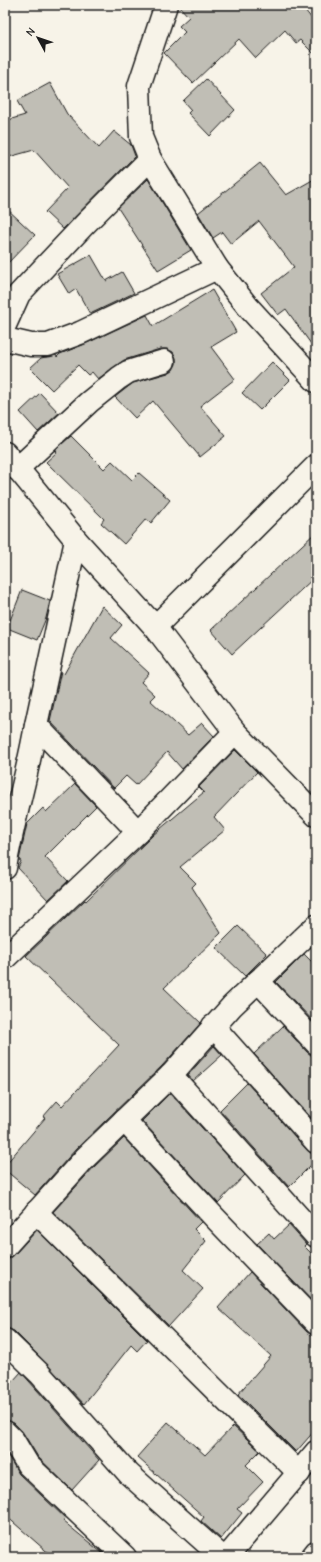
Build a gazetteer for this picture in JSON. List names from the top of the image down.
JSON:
{
  "north": "top left"
}
